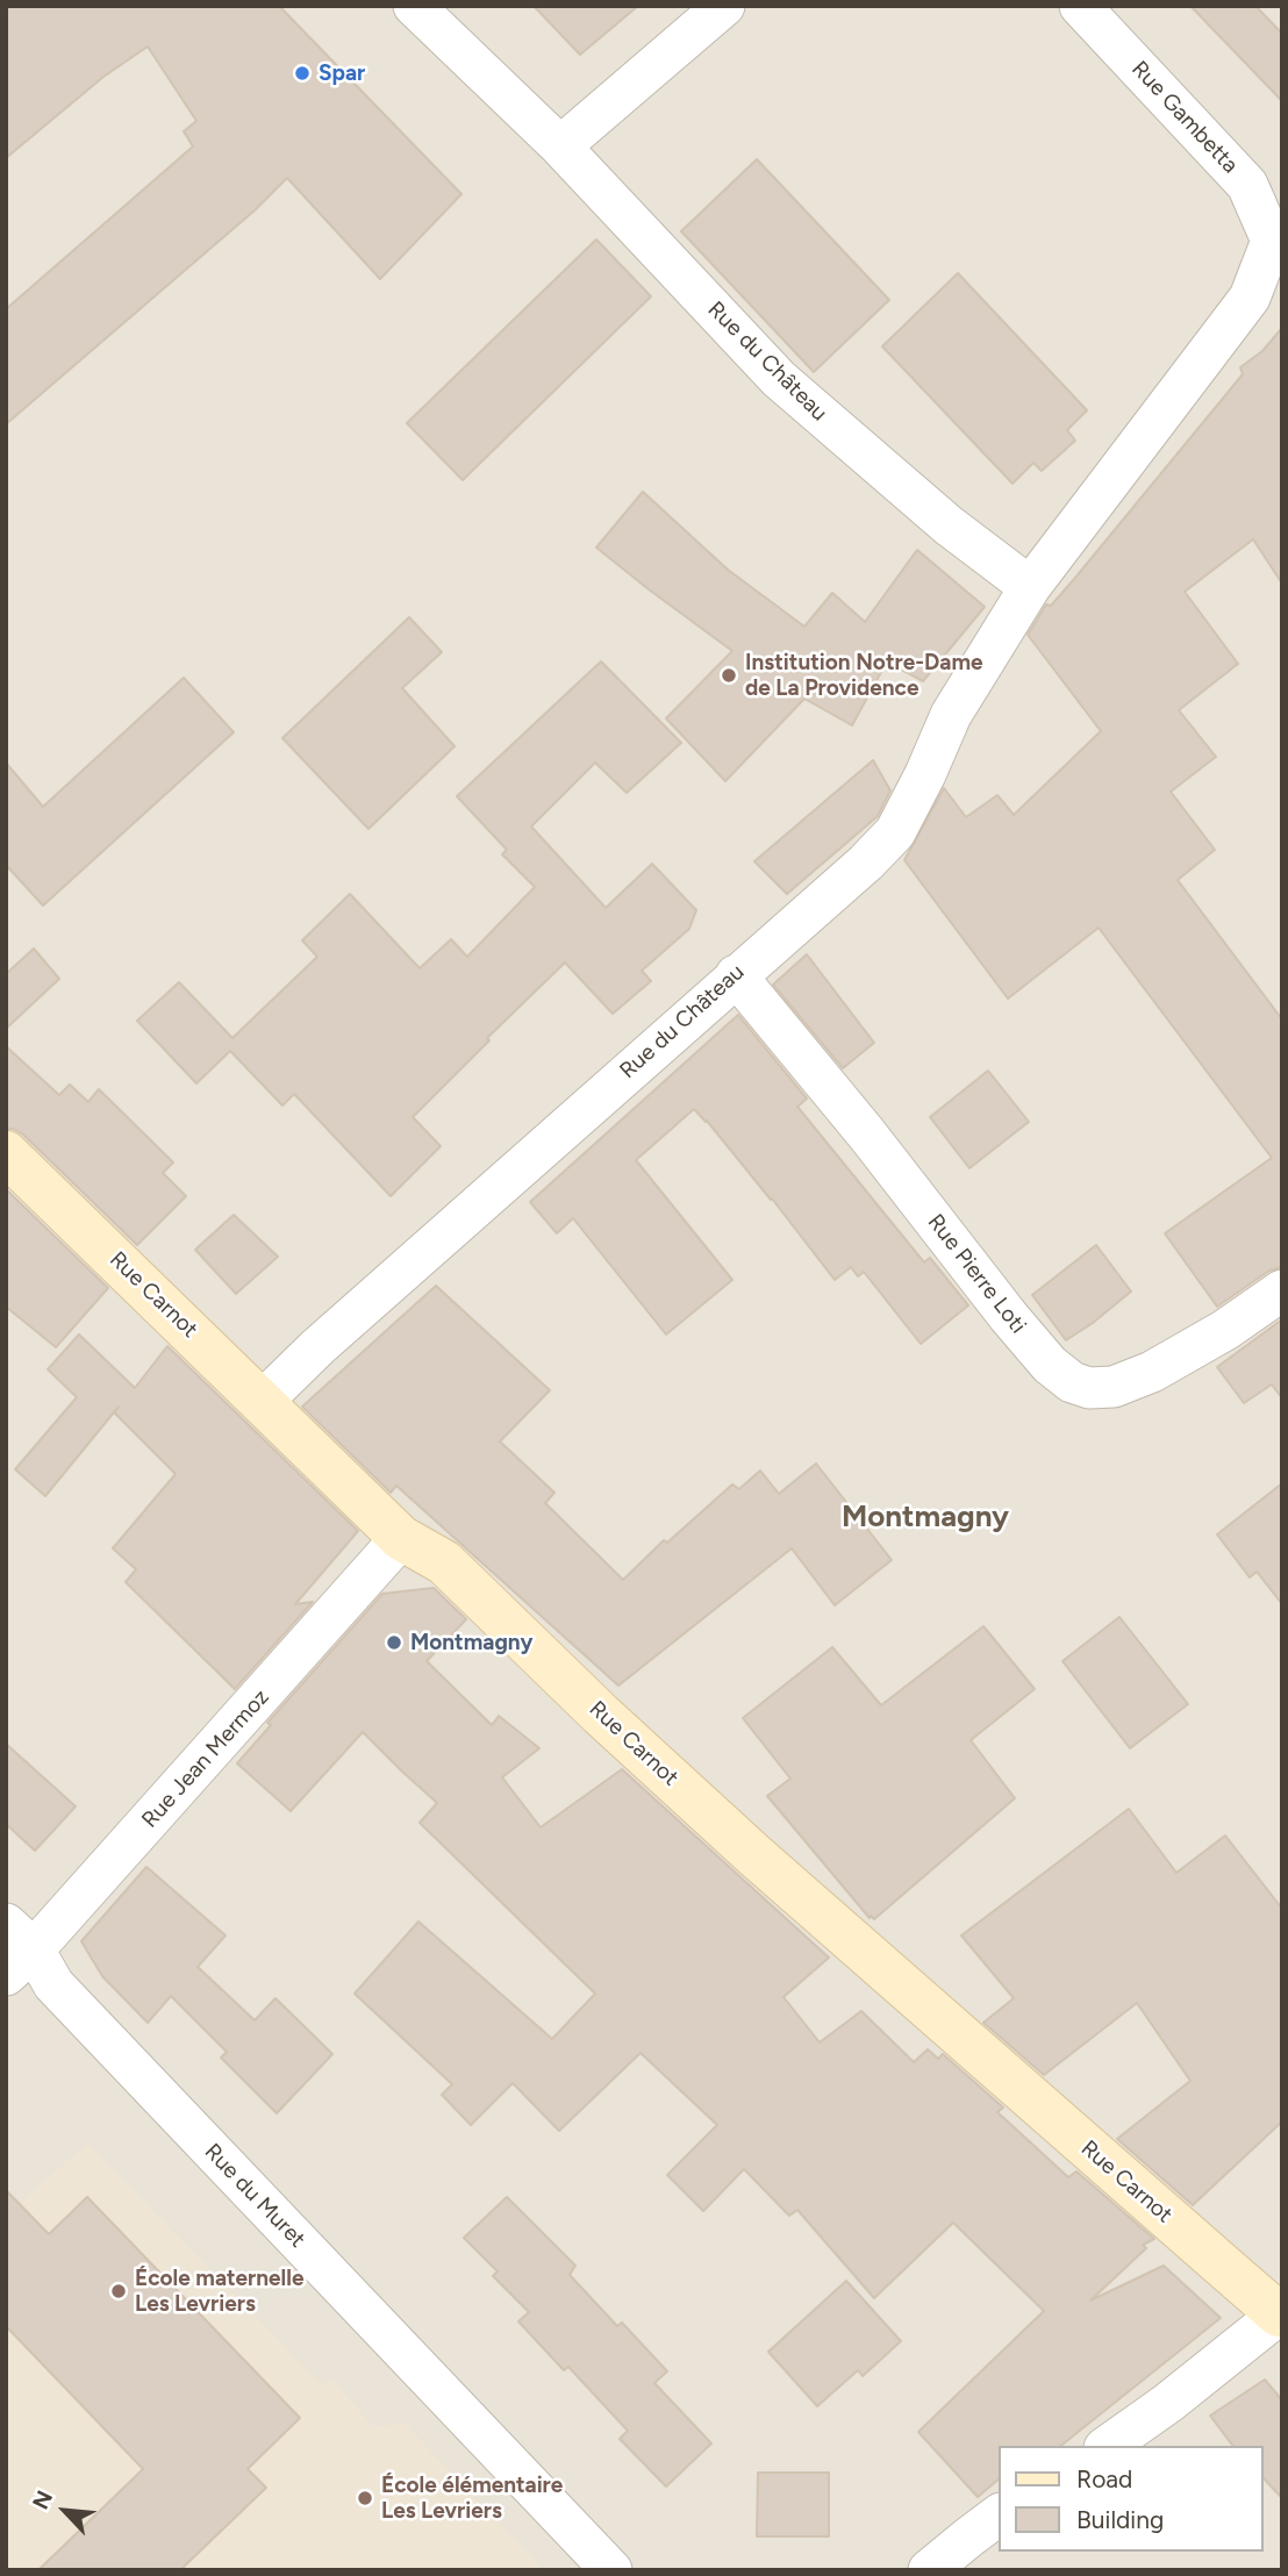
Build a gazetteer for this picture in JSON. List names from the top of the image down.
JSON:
{
  "streets": {
    "main road": ["Rue Carnot"],
    "street": [
      "Rue Gambetta",
      "Rue du Château",
      "Rue Pierre Loti",
      "Rue Jean Mermoz",
      "Rue du Muret"
    ]
  },
  "crossings": [
    ["Rue Gambetta", "Rue du Château"],
    ["Rue du Château", "Rue Pierre Loti"],
    ["Rue du Château", "Rue Carnot"],
    ["Rue Carnot", "Rue Jean Mermoz"],
    ["Rue Jean Mermoz", "Rue du Muret"]
  ],
  "districts": ["Montmagny"],
  "places": [
    "Spar",
    "Institution Notre-Dame de La Providence",
    "Montmagny",
    "École maternelle Les Levriers",
    "École élémentaire Les Levriers"
  ],
  "legend": ["Road", "Building"],
  "north": "top left"
}
